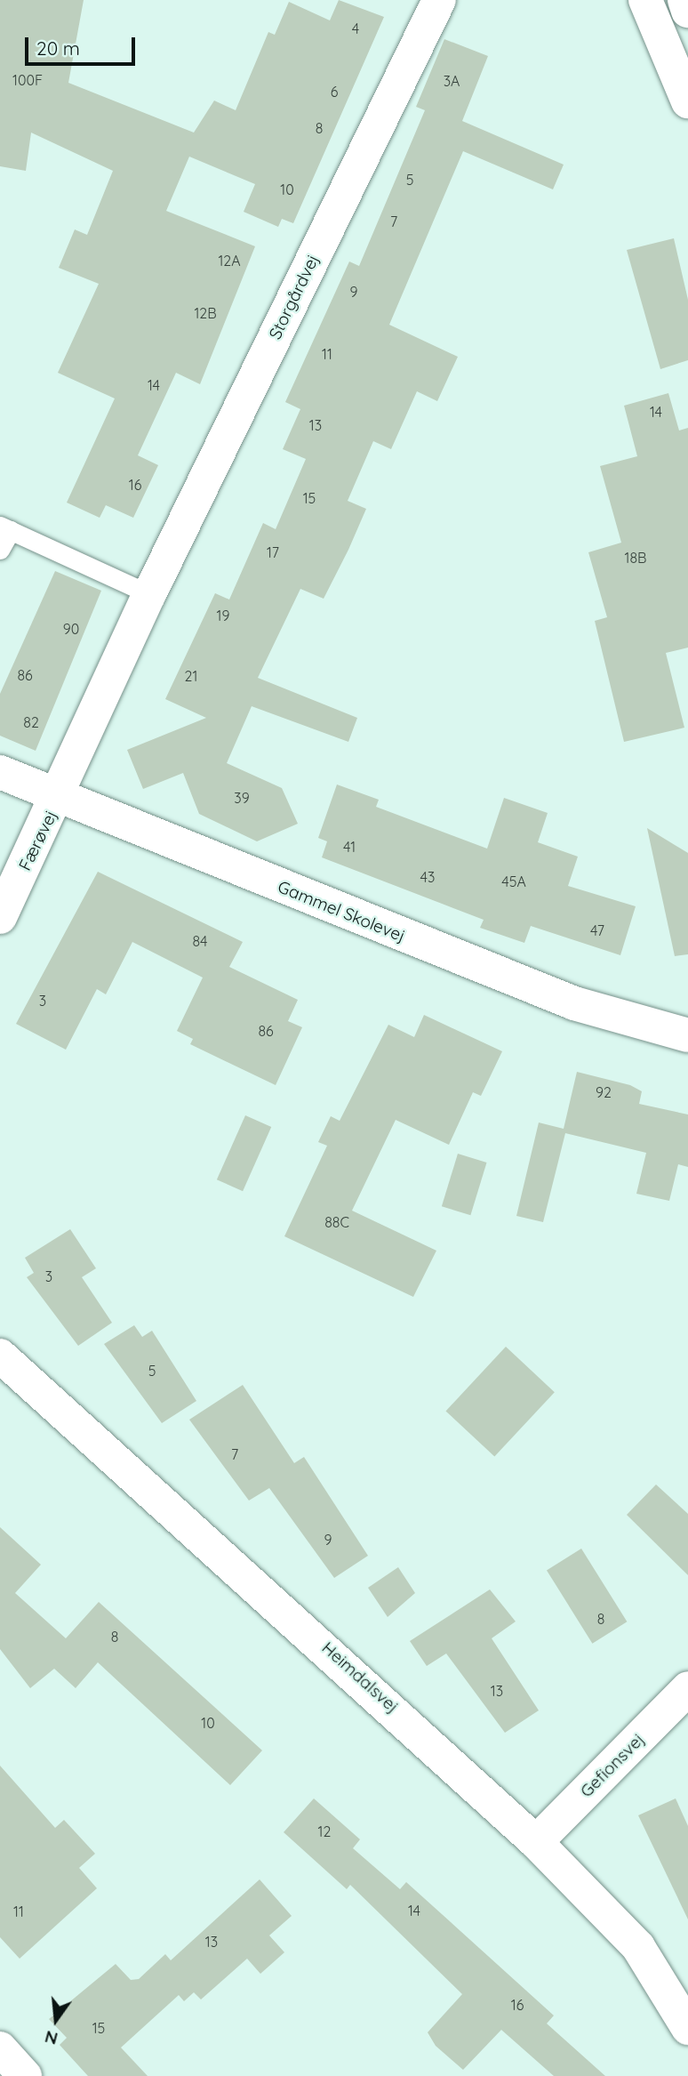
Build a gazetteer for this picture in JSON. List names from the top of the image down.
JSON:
{
  "streets": {
    "street": [
      "Storgårdvej",
      "Færøvej",
      "Gammel Skolevej",
      "Heimdalsvej",
      "Gefionsvej"
    ]
  },
  "crossings": [
    ["Storgårdvej", "Færøvej"],
    ["Storgårdvej", "Gammel Skolevej"],
    ["Færøvej", "Gammel Skolevej"],
    ["Heimdalsvej", "Gefionsvej"]
  ],
  "house_numbers": [
    "4",
    "100F",
    "3A",
    "6",
    "8",
    "5",
    "10",
    "7",
    "12A",
    "9",
    "12B",
    "11",
    "14",
    "14",
    "13",
    "16",
    "15",
    "17",
    "18B",
    "19",
    "90",
    "86",
    "21",
    "82",
    "39",
    "41",
    "43",
    "45A",
    "47",
    "84",
    "3",
    "86",
    "92",
    "88C",
    "3",
    "5",
    "7",
    "9",
    "8",
    "8",
    "13",
    "10",
    "12",
    "14",
    "11",
    "13",
    "16",
    "15"
  ],
  "scale_bar": "20 m",
  "north": "bottom"
}
